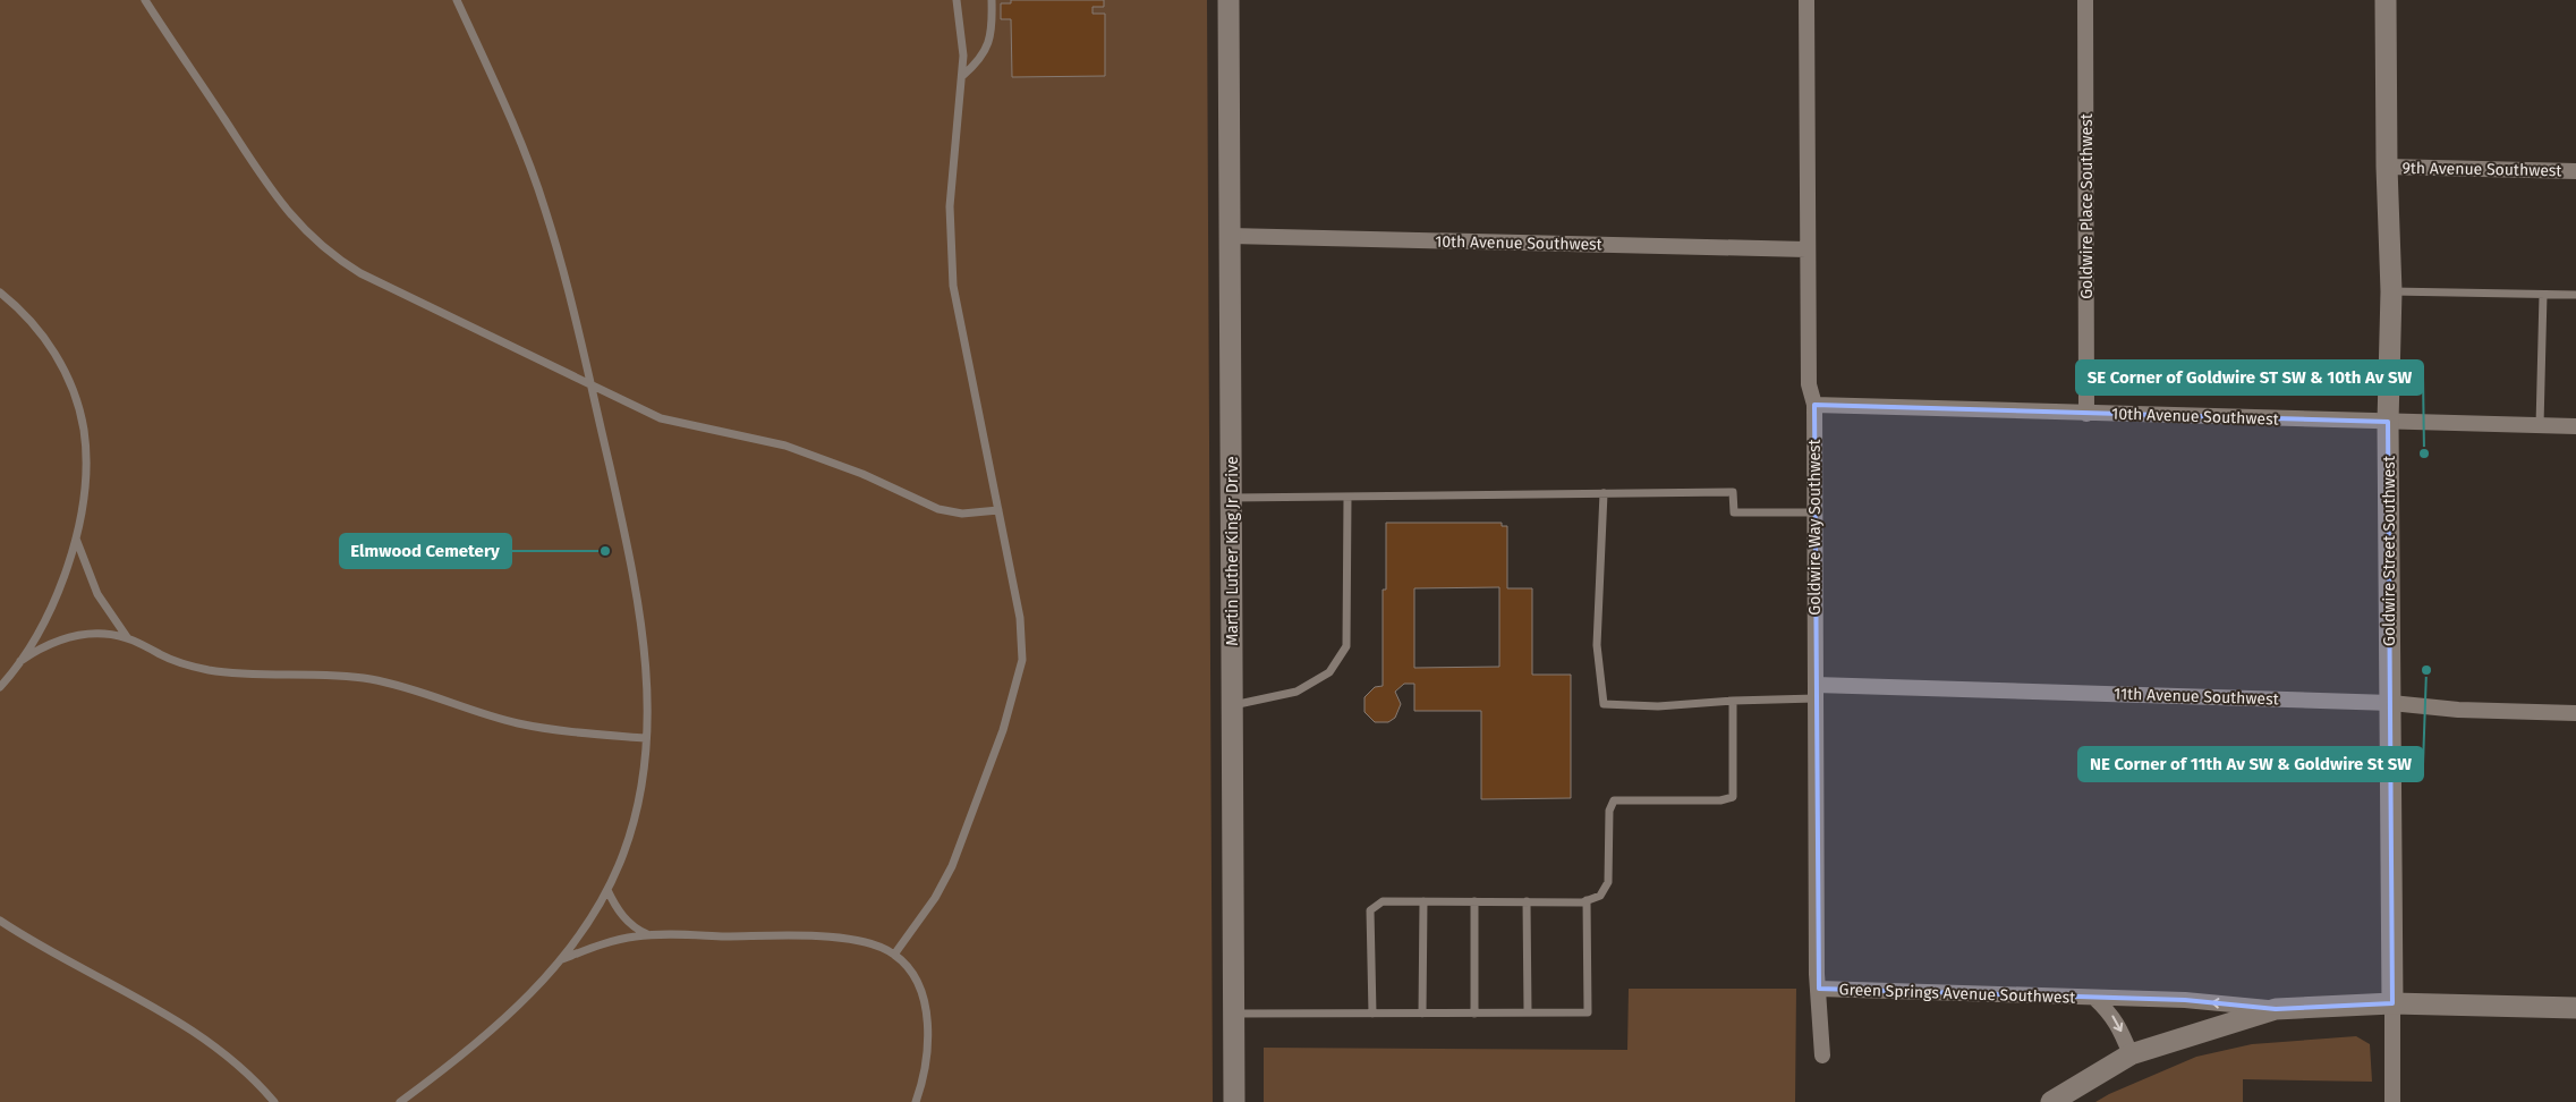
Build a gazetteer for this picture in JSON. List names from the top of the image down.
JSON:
{
  "streets": {
    "main road": ["Martin Luther King Jr Drive", "Goldwire Street Southwest", "Green Springs Avenue Southwest"],
    "street": [
      "9th Avenue Southwest",
      "Goldwire Place Southwest",
      "10th Avenue Southwest",
      "Goldwire Way Southwest",
      "11th Avenue Southwest"
    ]
  },
  "crossings": [
    ["9th Avenue Southwest", "Goldwire Street Southwest"],
    ["Goldwire Place Southwest", "10th Avenue Southwest"],
    ["10th Avenue Southwest", "Goldwire Way Southwest"],
    ["10th Avenue Southwest", "Martin Luther King Jr Drive"],
    ["10th Avenue Southwest", "Goldwire Street Southwest"],
    ["Goldwire Way Southwest", "11th Avenue Southwest"],
    ["Goldwire Way Southwest", "Green Springs Avenue Southwest"],
    ["Goldwire Street Southwest", "11th Avenue Southwest"],
    ["Goldwire Street Southwest", "Green Springs Avenue Southwest"]
  ],
  "places": ["SE Corner of Goldwire ST SW & 10th Av SW", "Elmwood Cemetery", "NE Corner of 11th Av SW & Goldwire St SW"]
}
